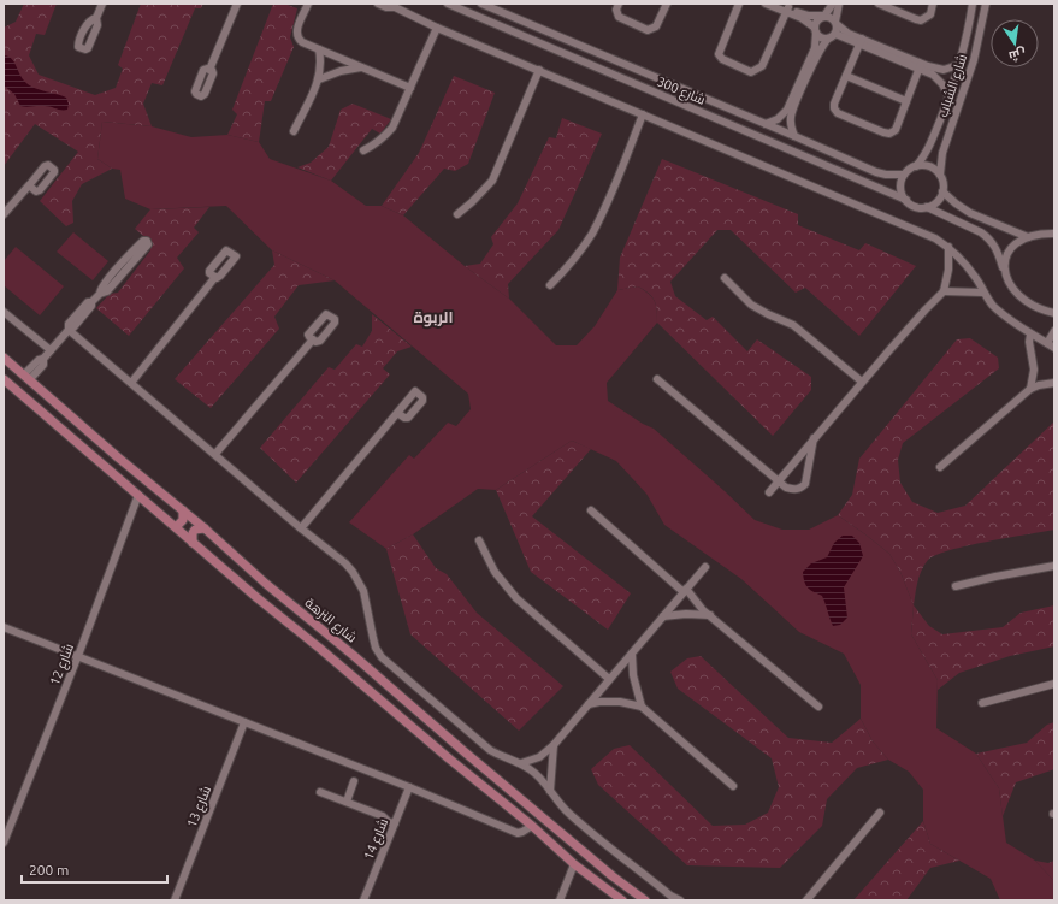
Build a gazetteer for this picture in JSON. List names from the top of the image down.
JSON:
{
  "streets": {
    "main road": ["شارع النزهة"],
    "street": [
      "شارع الشباب",
      "شارع 300",
      "شارع 12",
      "شارع 13",
      "شارع 14"
    ]
  },
  "crossings": [
    ["شارع الشباب", "شارع 300"]
  ],
  "districts": ["الربوة"],
  "scale_bar": "200 m",
  "north": "bottom"
}
